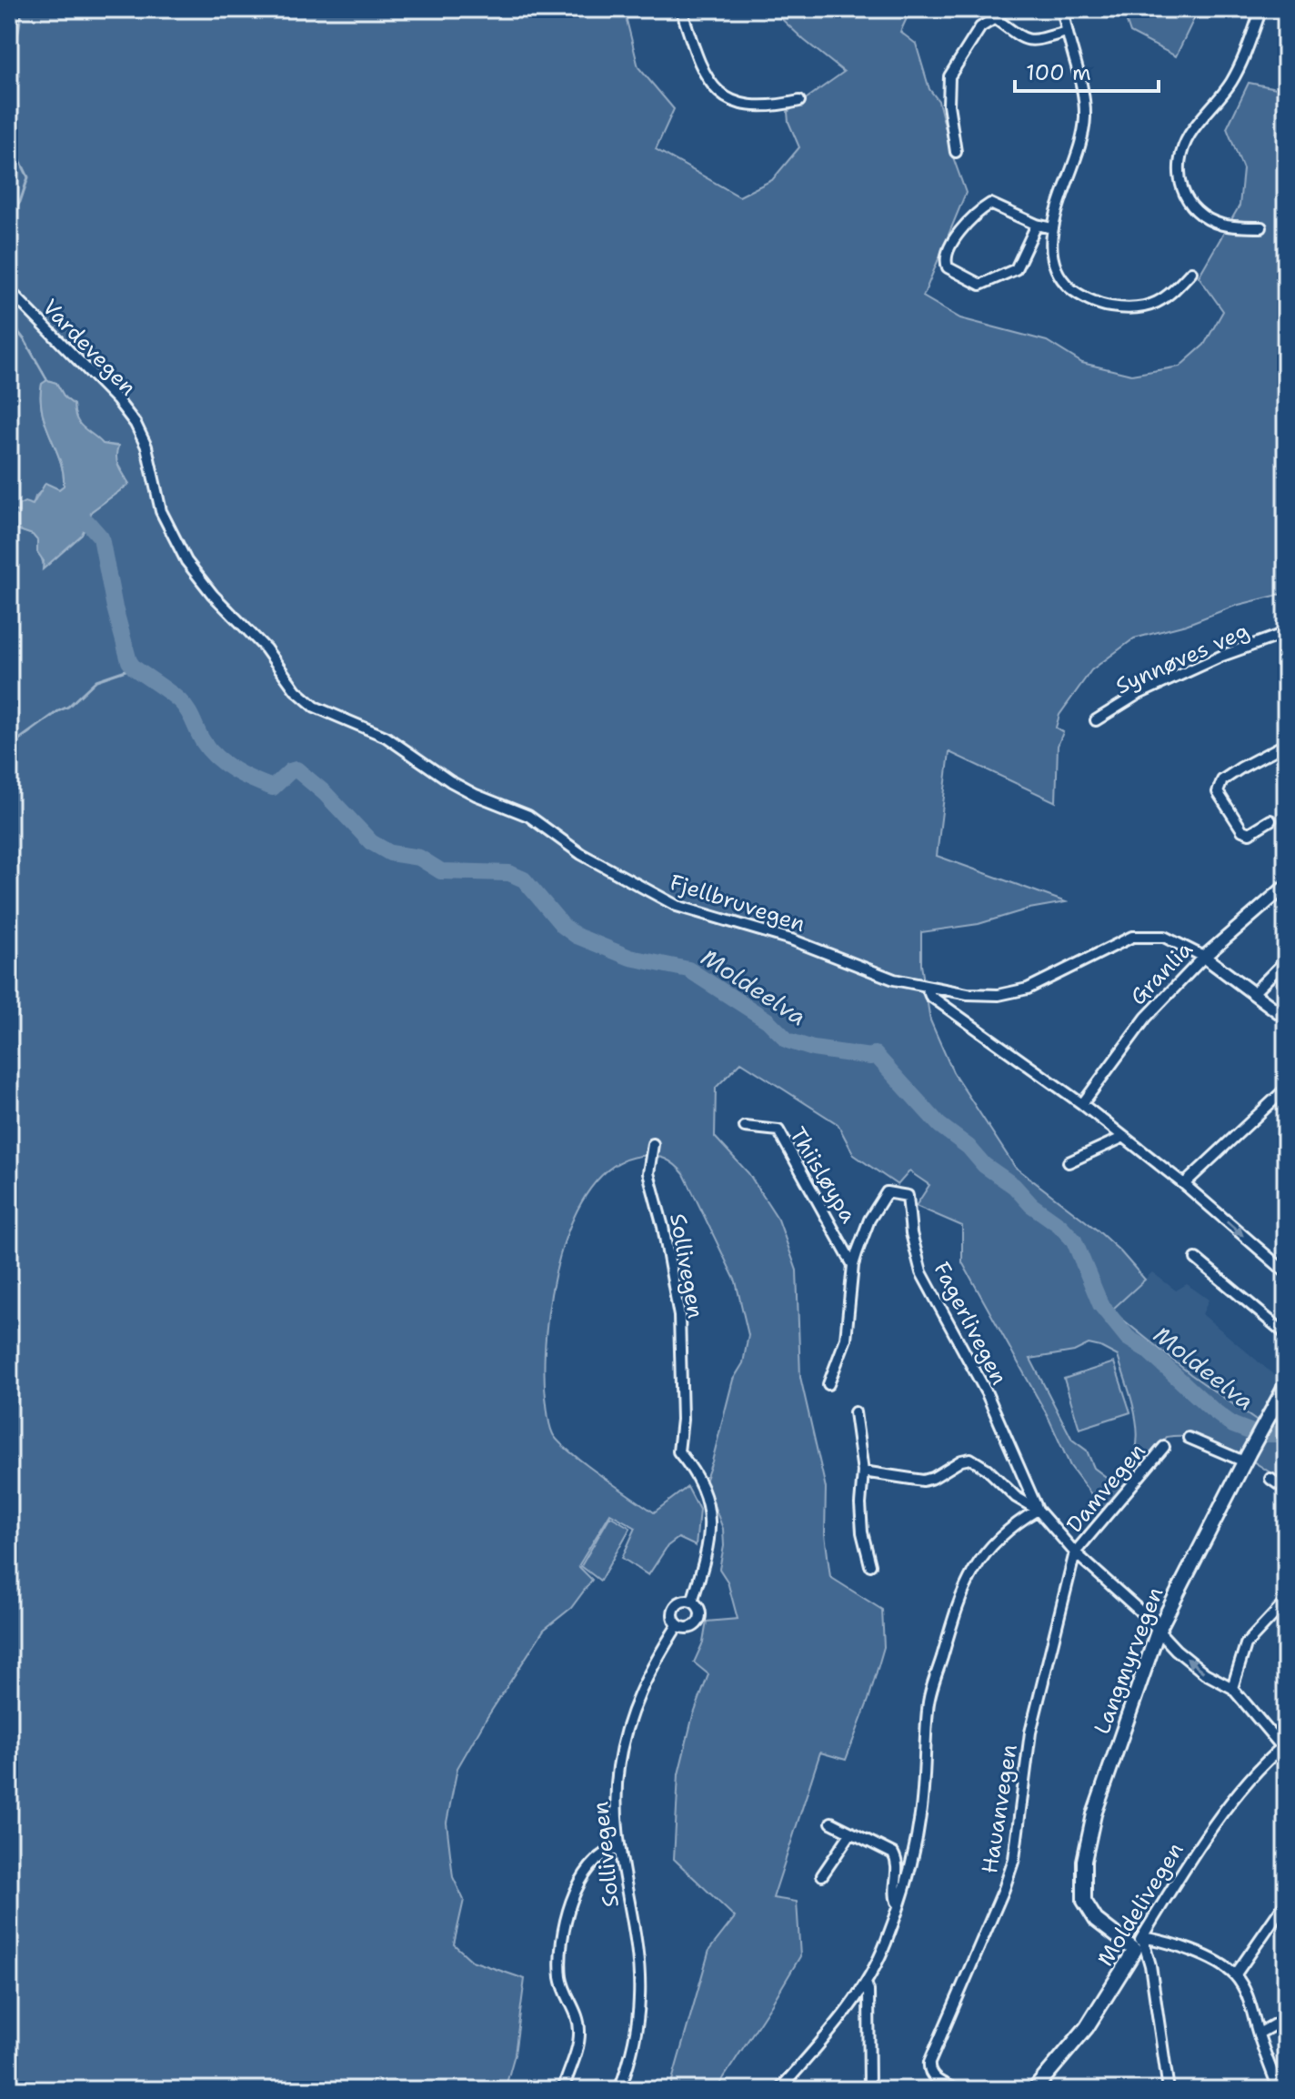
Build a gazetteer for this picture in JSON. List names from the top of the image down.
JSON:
{
  "streets": {
    "main road": ["Langmyrvegen", "Moldelivegen"],
    "street": [
      "Vardevegen",
      "Synnøves veg",
      "Fjellbruvegen",
      "Granlia",
      "Thiisløypa",
      "Sollivegen",
      "Fagerlivegen",
      "Damvegen",
      "Hauanvegen"
    ]
  },
  "crossings": [
    ["Vardevegen", "Fjellbruvegen"],
    ["Fjellbruvegen", "Granlia"],
    ["Thiisløypa", "Fagerlivegen"],
    ["Fagerlivegen", "Damvegen"],
    ["Fagerlivegen", "Langmyrvegen"],
    ["Fagerlivegen", "Hauanvegen"],
    ["Fagerlivegen", "Moldelivegen"],
    ["Damvegen", "Hauanvegen"],
    ["Langmyrvegen", "Moldelivegen"]
  ],
  "water": ["Moldeelva"],
  "scale_bar": "100 m"
}
